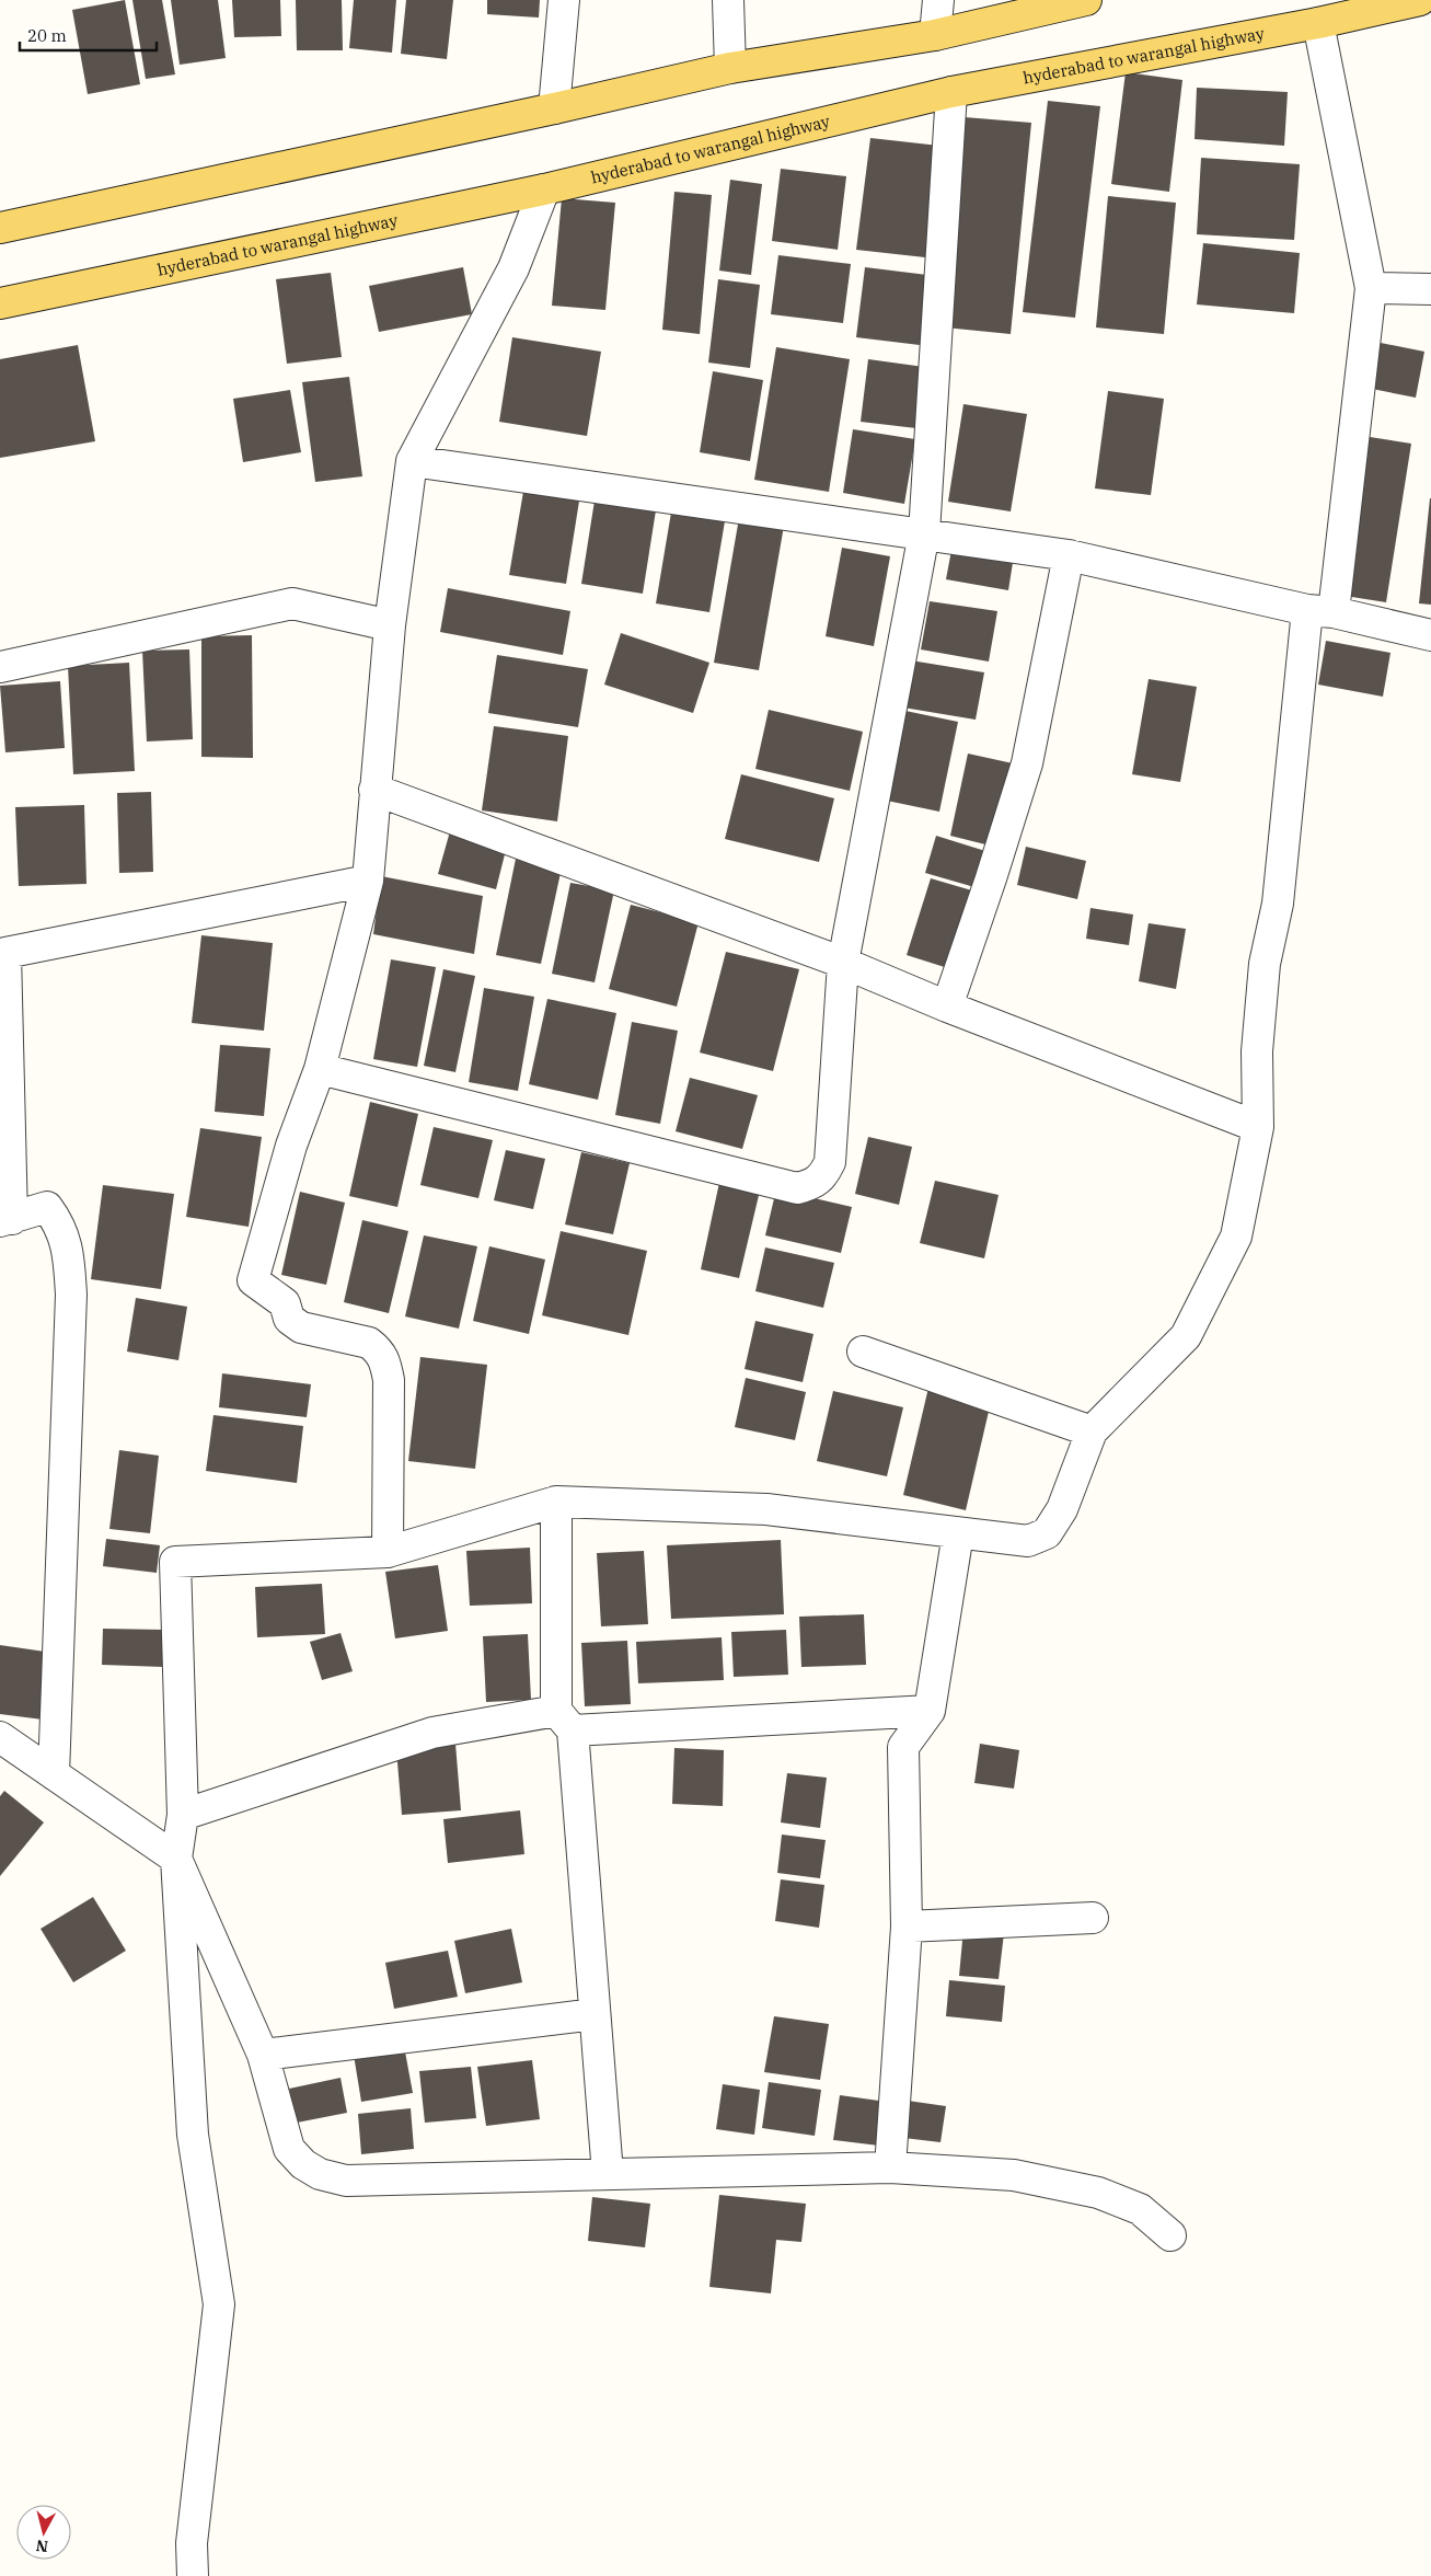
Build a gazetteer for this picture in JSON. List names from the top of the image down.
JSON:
{
  "streets": {
    "main road": ["hyderabad to warangal highway"]
  },
  "scale_bar": "20 m",
  "north": "bottom"
}
